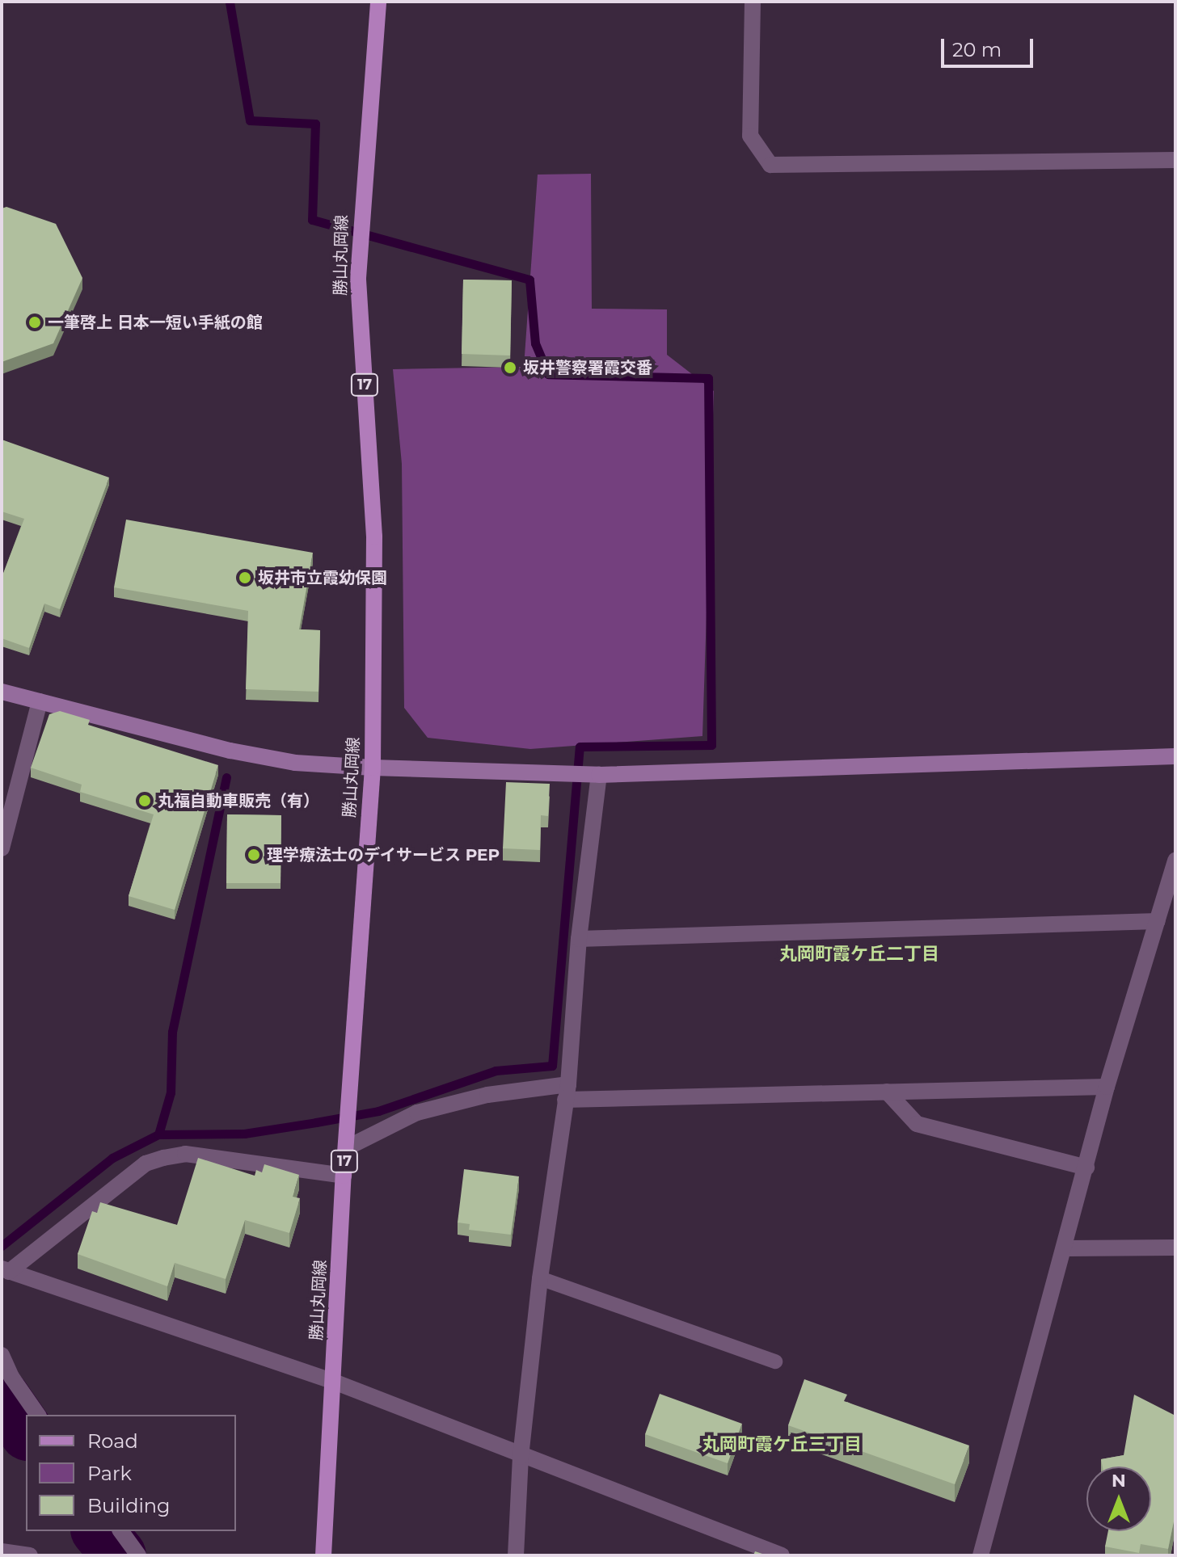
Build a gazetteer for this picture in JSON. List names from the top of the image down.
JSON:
{
  "streets": {
    "main road": ["勝山丸岡線", "17"]
  },
  "districts": ["丸岡町霞ケ丘二丁目", "丸岡町霞ケ丘三丁目"],
  "places": [
    "一筆啓上 日本一短い手紙の館",
    "坂井警察署霞交番",
    "坂井市立霞幼保園",
    "丸福自動車販売（有）",
    "理学療法士のデイサービス PEP"
  ],
  "legend": ["Road", "Park", "Building"],
  "scale_bar": "20 m",
  "north": "top"
}
